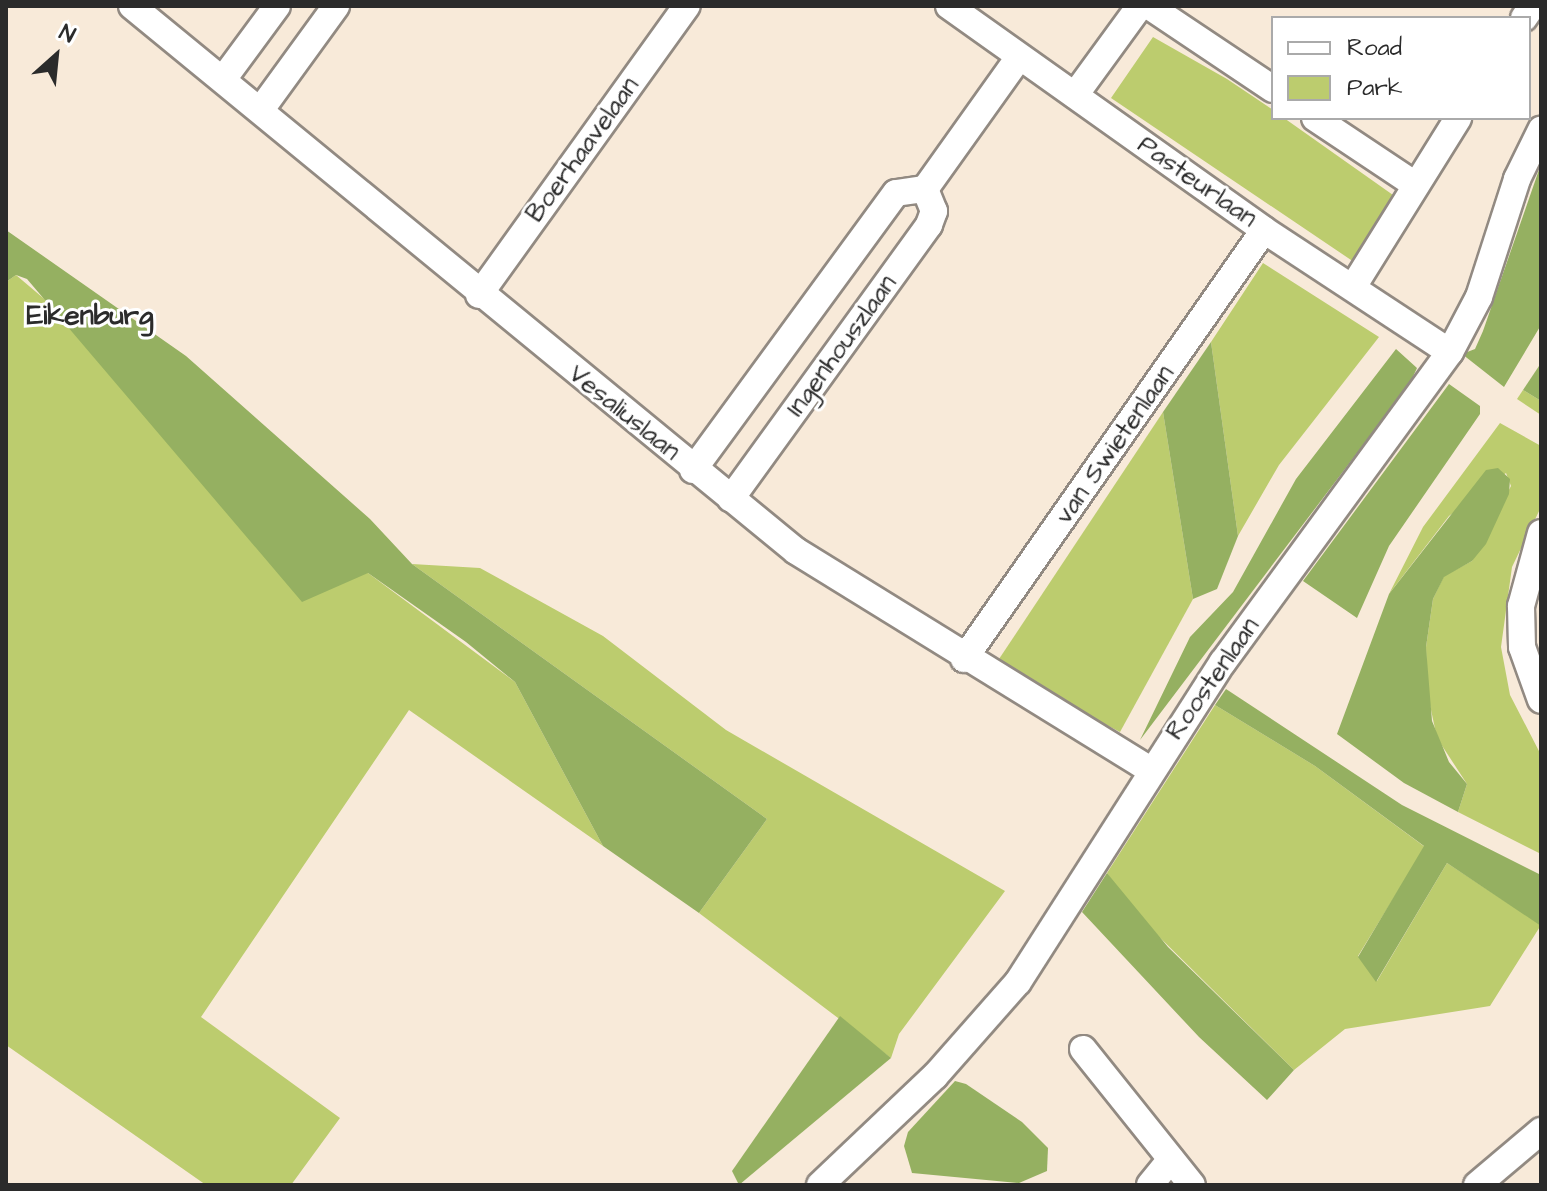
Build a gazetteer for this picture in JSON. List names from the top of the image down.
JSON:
{
  "streets": {
    "street": [
      "Boerhaavelaan",
      "Pasteurlaan",
      "Ingenhouszlaan",
      "Vesaliuslaan",
      "van Swietenlaan",
      "Roostenlaan"
    ]
  },
  "crossings": [
    ["Boerhaavelaan", "Vesaliuslaan"],
    ["Pasteurlaan", "van Swietenlaan"],
    ["Pasteurlaan", "Roostenlaan"],
    ["Ingenhouszlaan", "Vesaliuslaan"],
    ["Vesaliuslaan", "van Swietenlaan"],
    ["Vesaliuslaan", "Roostenlaan"]
  ],
  "districts": ["Eikenburg"],
  "legend": ["Road", "Park"],
  "north": "top right"
}
